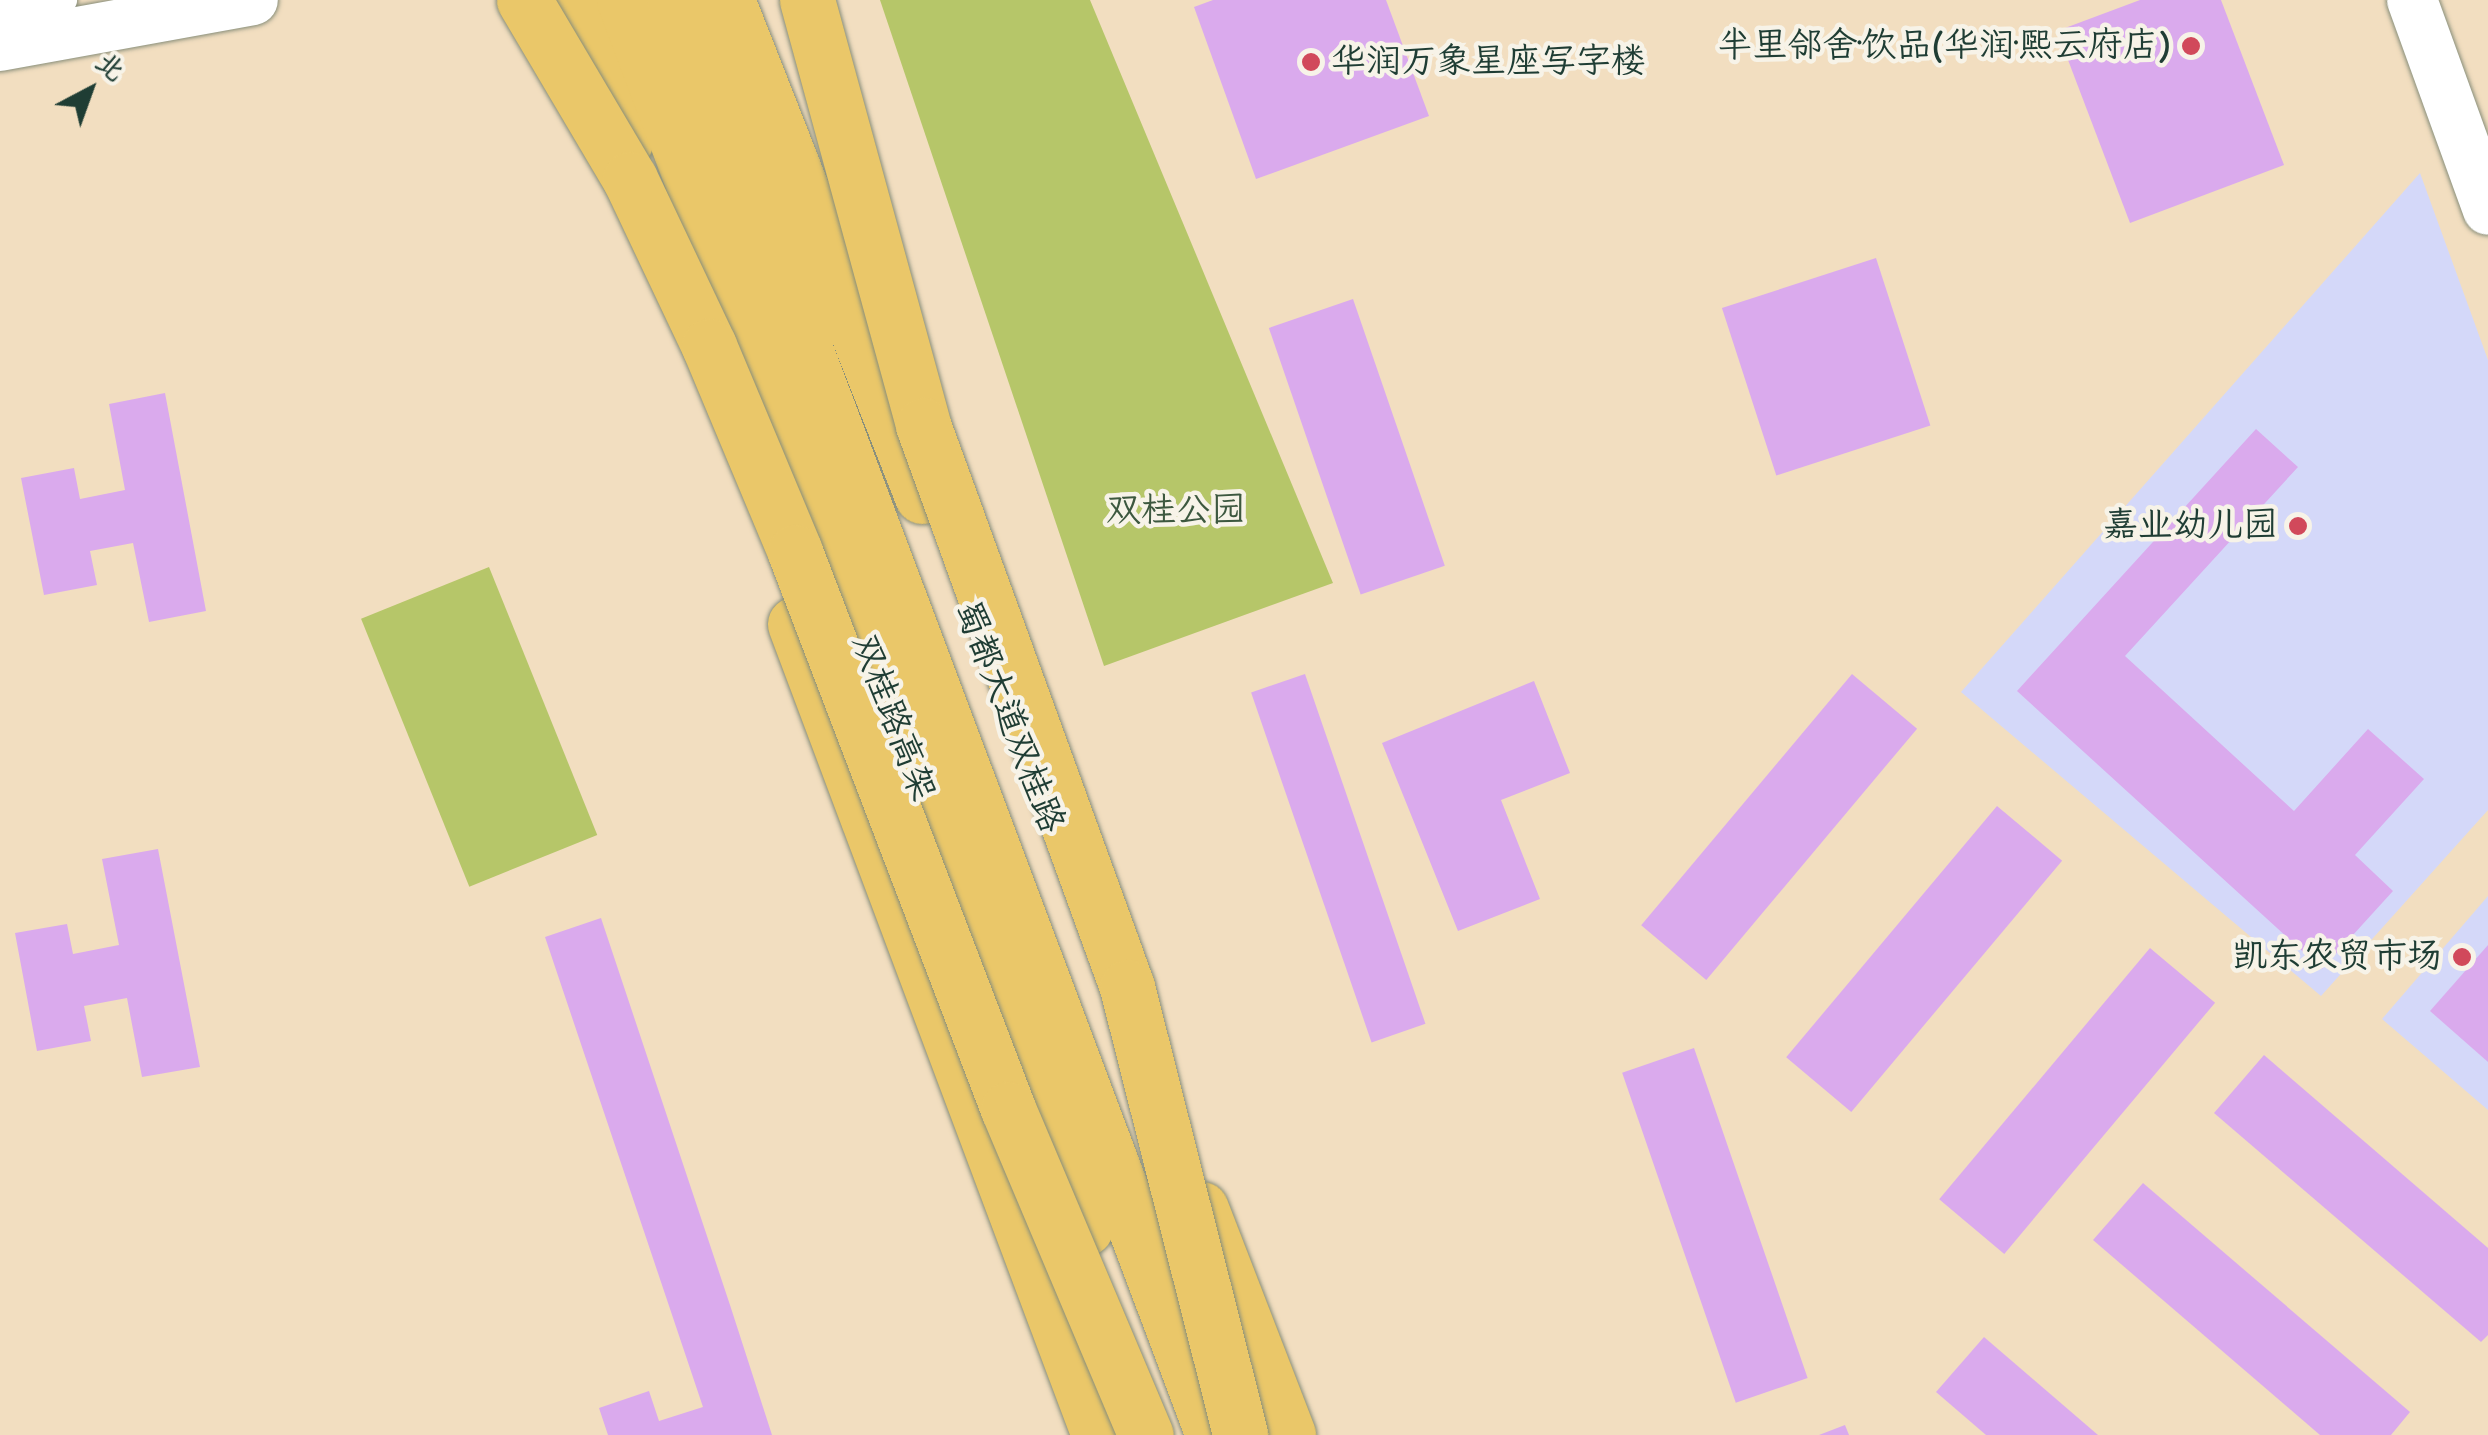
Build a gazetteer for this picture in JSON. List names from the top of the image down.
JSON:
{
  "streets": {
    "main road": ["蜀都大道双桂路", "双桂路高架"]
  },
  "parks": ["双桂公园"],
  "places": [
    "半里邻舍·饮品(华润·熙云府店)",
    "华润万象星座写字楼",
    "嘉业幼儿园",
    "凯东农贸市场"
  ],
  "north": "top right"
}
